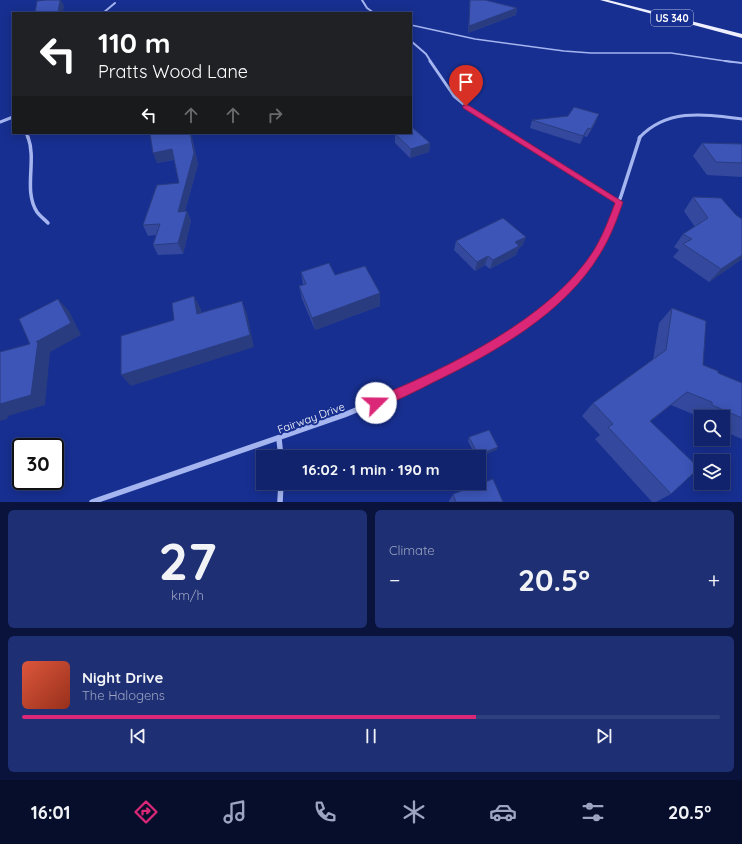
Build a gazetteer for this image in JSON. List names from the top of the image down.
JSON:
{
  "streets": {
    "main road": ["US 340"],
    "street": ["Fairway Drive"]
  },
  "page": {
    "turn": ["110 m", "Pratts Wood Lane"],
    "limit": "30",
    "trip": "16:02 · 1 min · 190 m",
    "tile": [
      ["27", "km/h"],
      "Climate"
    ],
    "heat": ["−", "20.5°", "+"],
    "song": ["Night Drive", "The Halogens"],
    "tabs": ["16:01", "20.5°"]
  }
}
